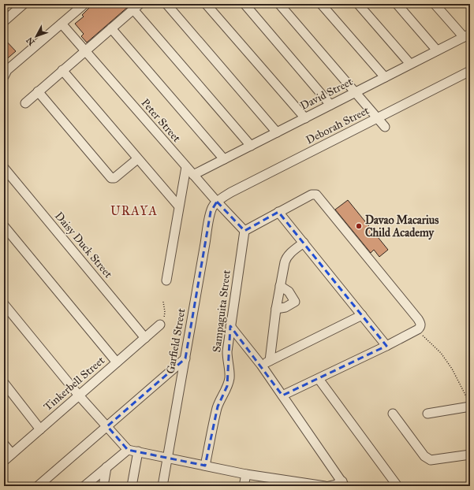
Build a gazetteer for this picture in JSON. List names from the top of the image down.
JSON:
{
  "streets": {
    "street": [
      "David Street",
      "Peter Street",
      "Deborah Street",
      "Daisy Duck Street",
      "Sampaguita Street",
      "Garfield Street",
      "Tinkerbell Street"
    ]
  },
  "crossings": [
    ["David Street", "Peter Street"],
    ["Peter Street", "Deborah Street"],
    ["Peter Street", "Sampaguita Street"],
    ["Peter Street", "Garfield Street"],
    ["Deborah Street", "Garfield Street"],
    ["Daisy Duck Street", "Tinkerbell Street"]
  ],
  "districts": ["URAYA"],
  "places": ["Davao Macarius Child Academy"],
  "north": "bottom left"
}
